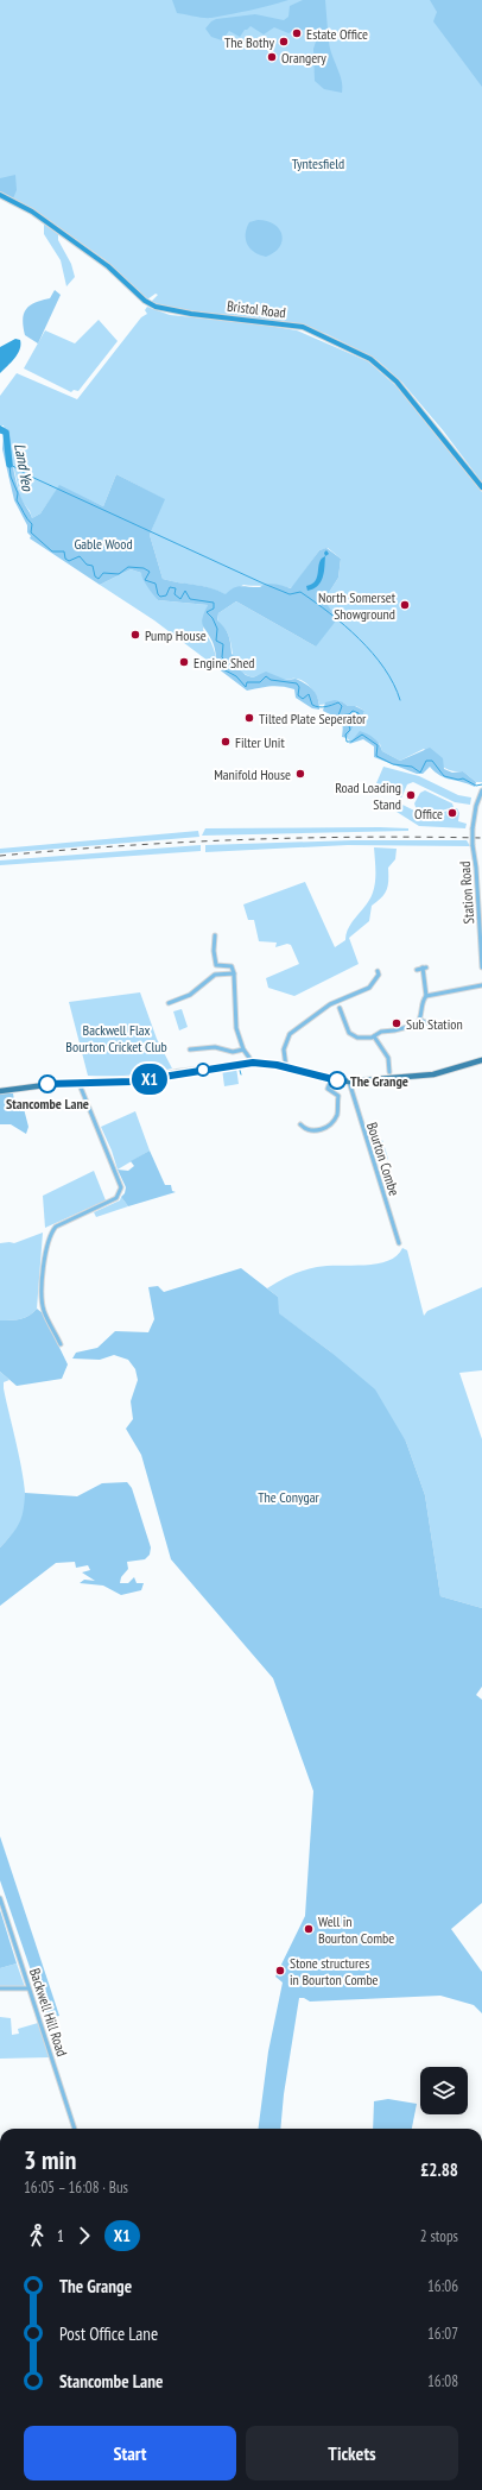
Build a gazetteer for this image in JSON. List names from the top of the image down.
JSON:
{
  "streets": {
    "main road": ["Bristol Road"],
    "street": ["Station Road", "Bourton Combe", "Backwell Hill Road"]
  },
  "water": ["Land Yeo"],
  "parks": [
    "Tyntesfield",
    "Gable Wood",
    "Backwell Flax Bourton Cricket Club",
    "The Conygar"
  ],
  "places": [
    "Estate Office",
    "The Bothy",
    "Orangery",
    "North Somerset Showground",
    "Pump House",
    "Engine Shed",
    "Tilted Plate Seperator",
    "Filter Unit",
    "Manifold House",
    "Road Loading Stand",
    "Office",
    "Sub Station",
    "The Grange",
    "Stancombe Lane",
    "Well in Bourton Combe",
    "Stone structures in Bourton Combe"
  ],
  "lines": ["bus line X1"],
  "page": {
    "on_map": "X1",
    "heading": ["3 min", "16:05 – 16:08 · Bus", "£2.88"],
    "legs": ["1", "X1", "2 stops"],
    "list": [
      {
        "name": "The Grange",
        "value": "16:06"
      },
      {
        "name": "Post Office Lane",
        "value": "16:07"
      },
      {
        "name": "Stancombe Lane",
        "value": "16:08"
      }
    ],
    "buttons": ["Start", "Tickets"]
  }
}
